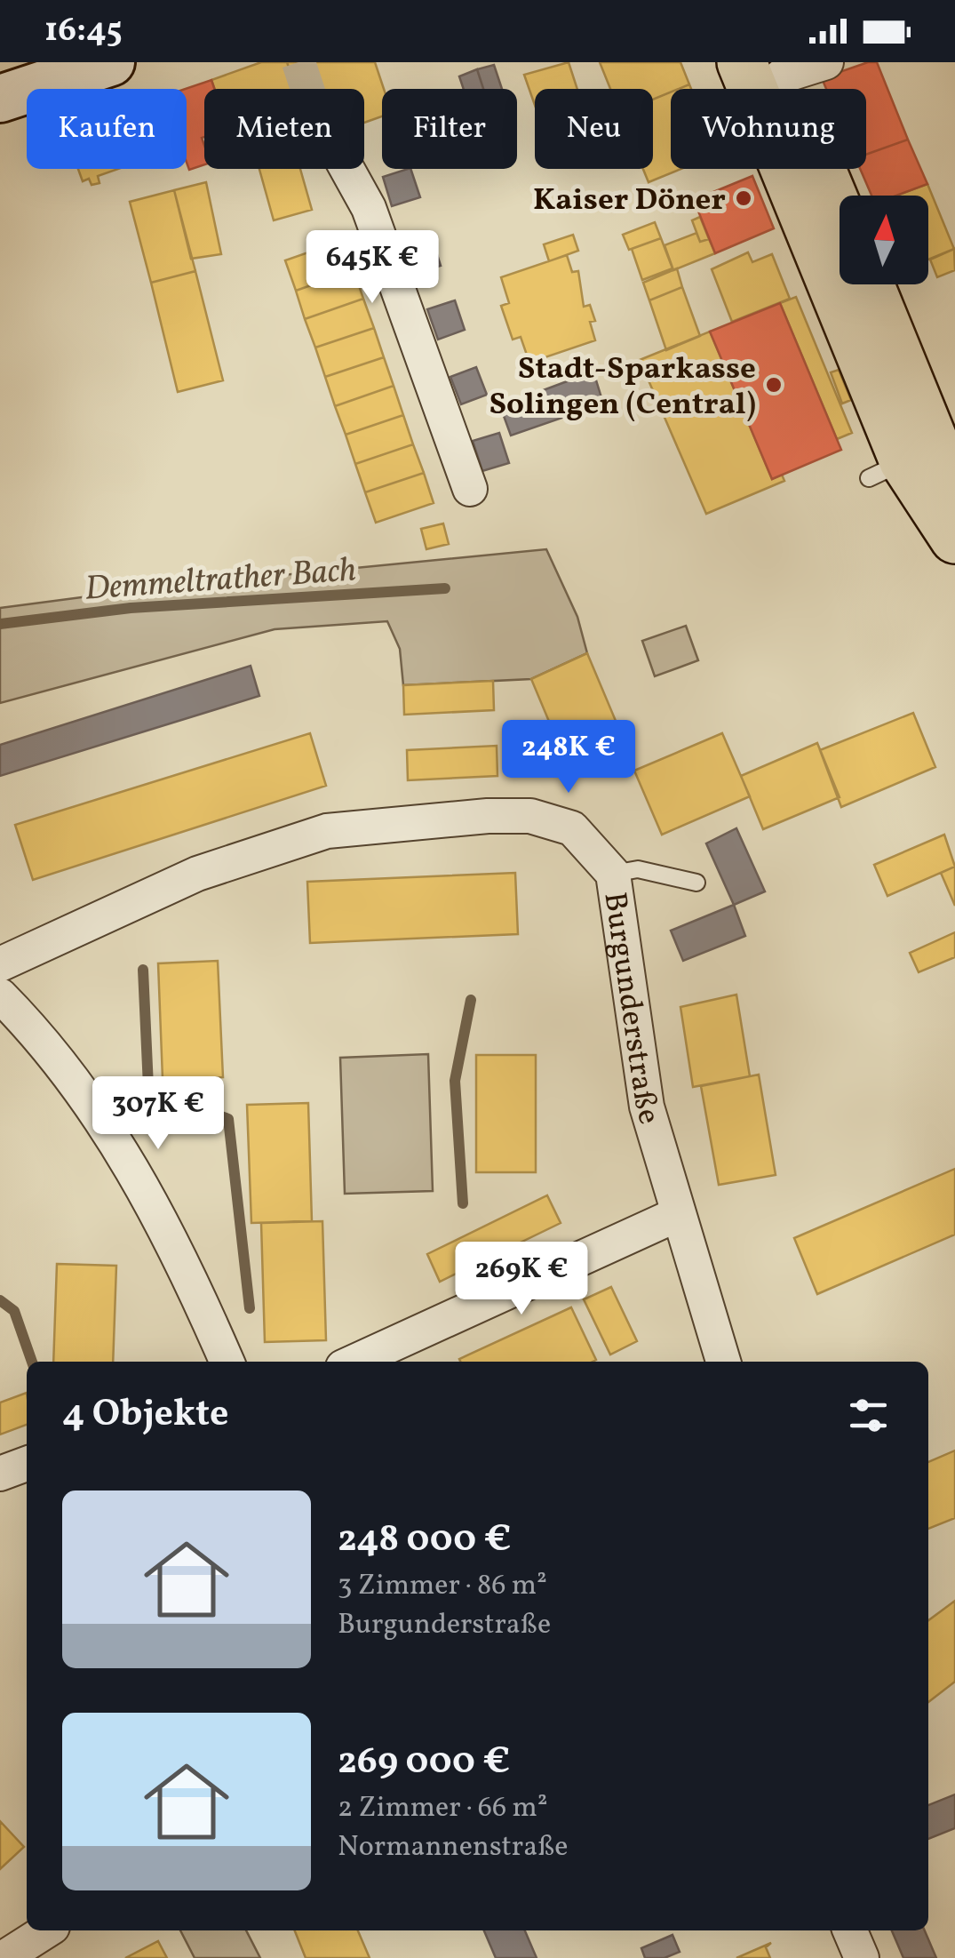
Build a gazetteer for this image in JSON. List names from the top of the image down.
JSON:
{
  "streets": {
    "street": ["Burgunderstraße"]
  },
  "water": ["Demmeltrather Bach"],
  "places": ["Kaiser Döner", "Stadt-Sparkasse Solingen (Central)"],
  "north": "top",
  "page": {
    "status": "16:45",
    "chip": [
      "Kaufen",
      "Mieten",
      "Filter",
      "Neu",
      "Wohnung"
    ],
    "price": [
      "645K €",
      "248K €",
      "307K €",
      "269K €"
    ],
    "heading": "4 Objekte",
    "list": [
      {
        "name": "248 000 €",
        "note": "3 Zimmer · 86 m² · Burgunderstraße"
      },
      {
        "name": "269 000 €",
        "note": "2 Zimmer · 66 m² · Normannenstraße"
      }
    ]
  }
}
